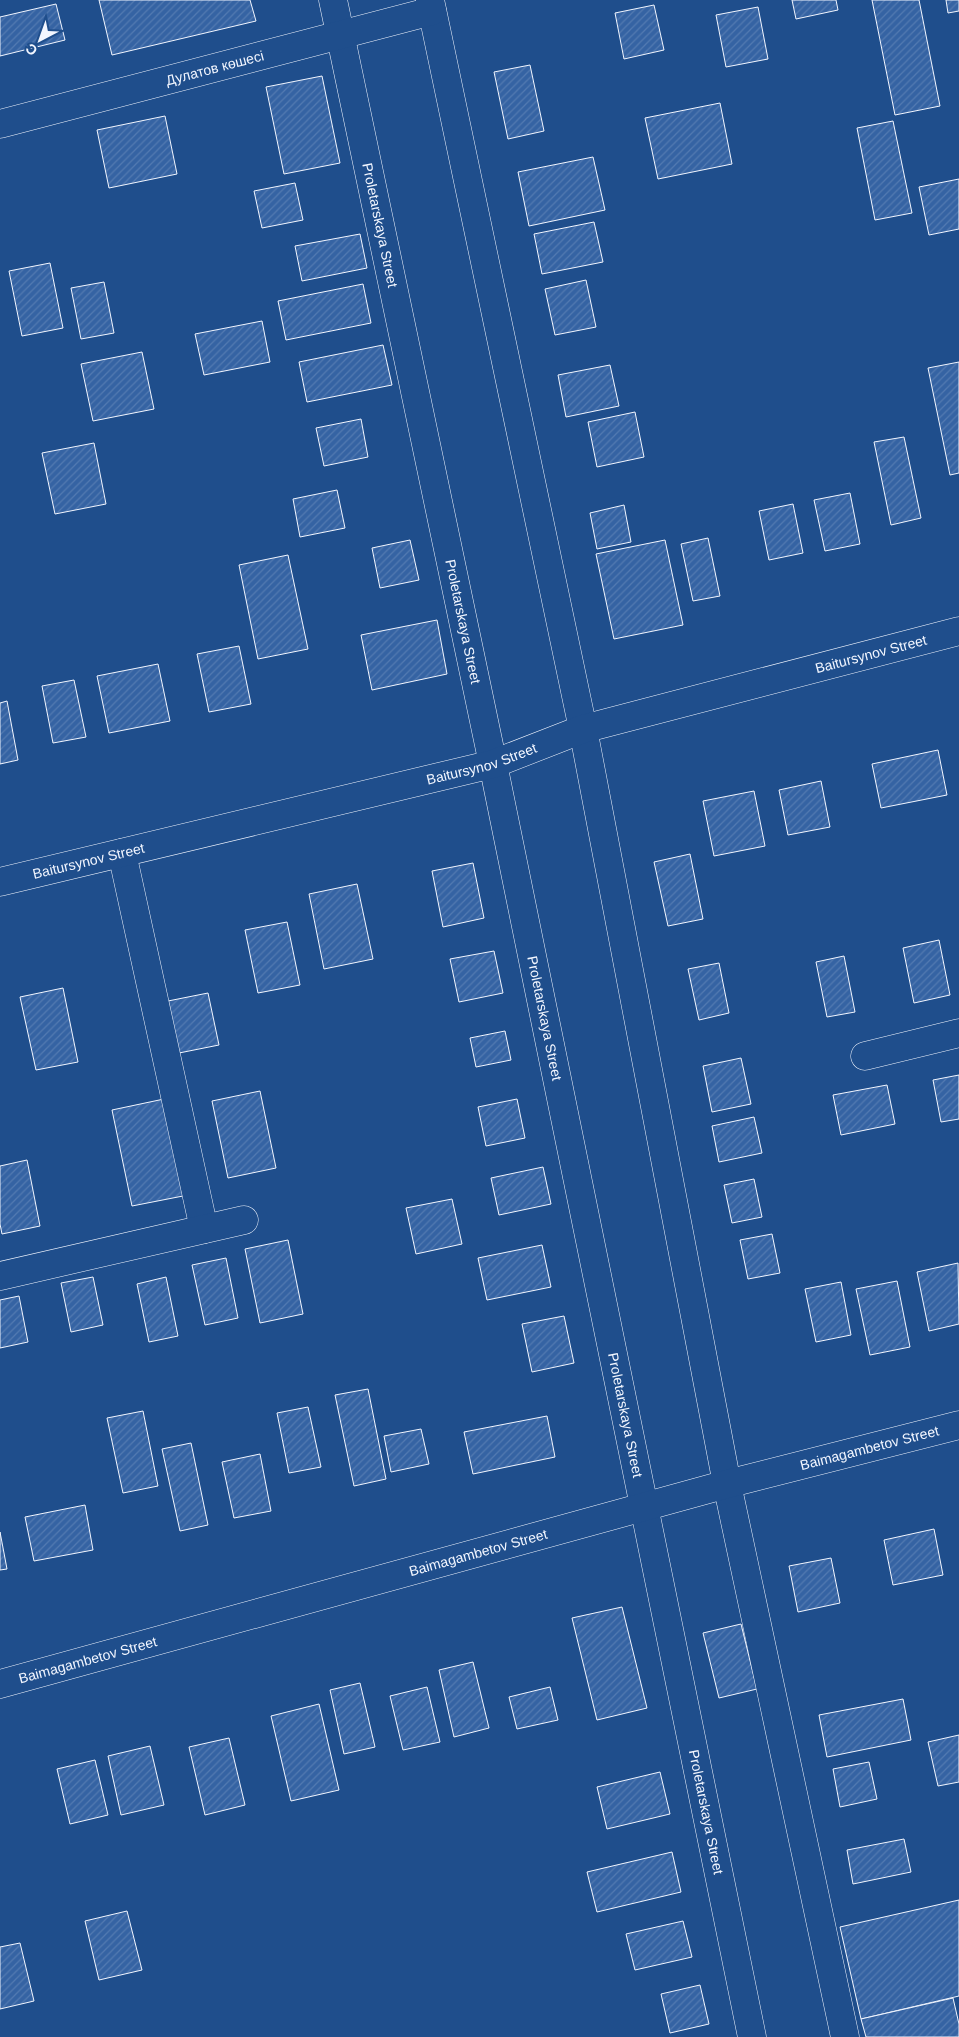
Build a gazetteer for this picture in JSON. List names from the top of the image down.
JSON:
{
  "streets": {
    "street": [
      "Дулатов көшесі",
      "Proletarskaya Street",
      "Baitursynov Street",
      "Baimagambetov Street"
    ]
  },
  "crossings": [
    ["Дулатов көшесі", "Proletarskaya Street"],
    ["Proletarskaya Street", "Baitursynov Street"],
    ["Proletarskaya Street", "Baimagambetov Street"]
  ],
  "north": "bottom left"
}
